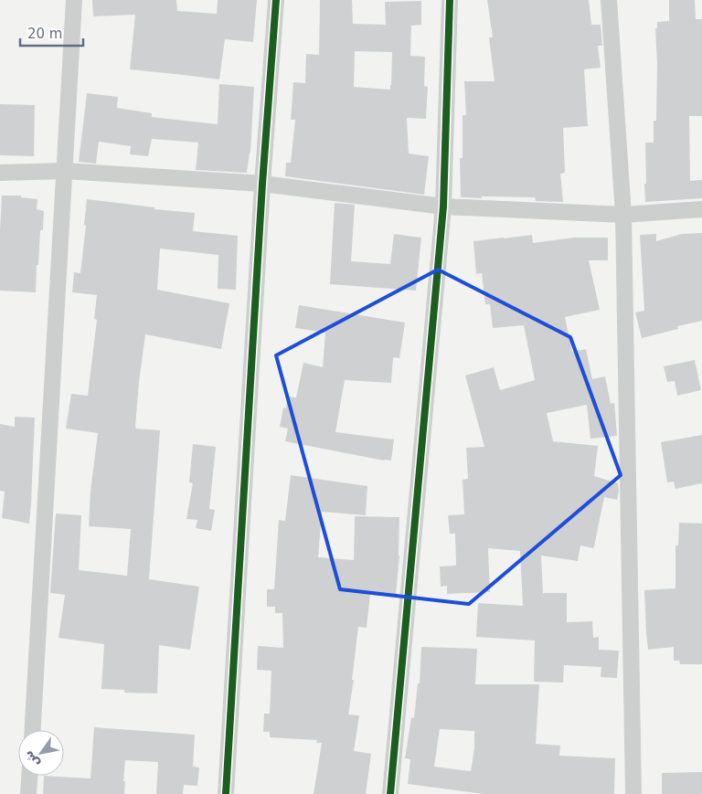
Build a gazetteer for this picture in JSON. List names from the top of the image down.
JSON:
{
  "scale_bar": "20 m",
  "north": "bottom left"
}
